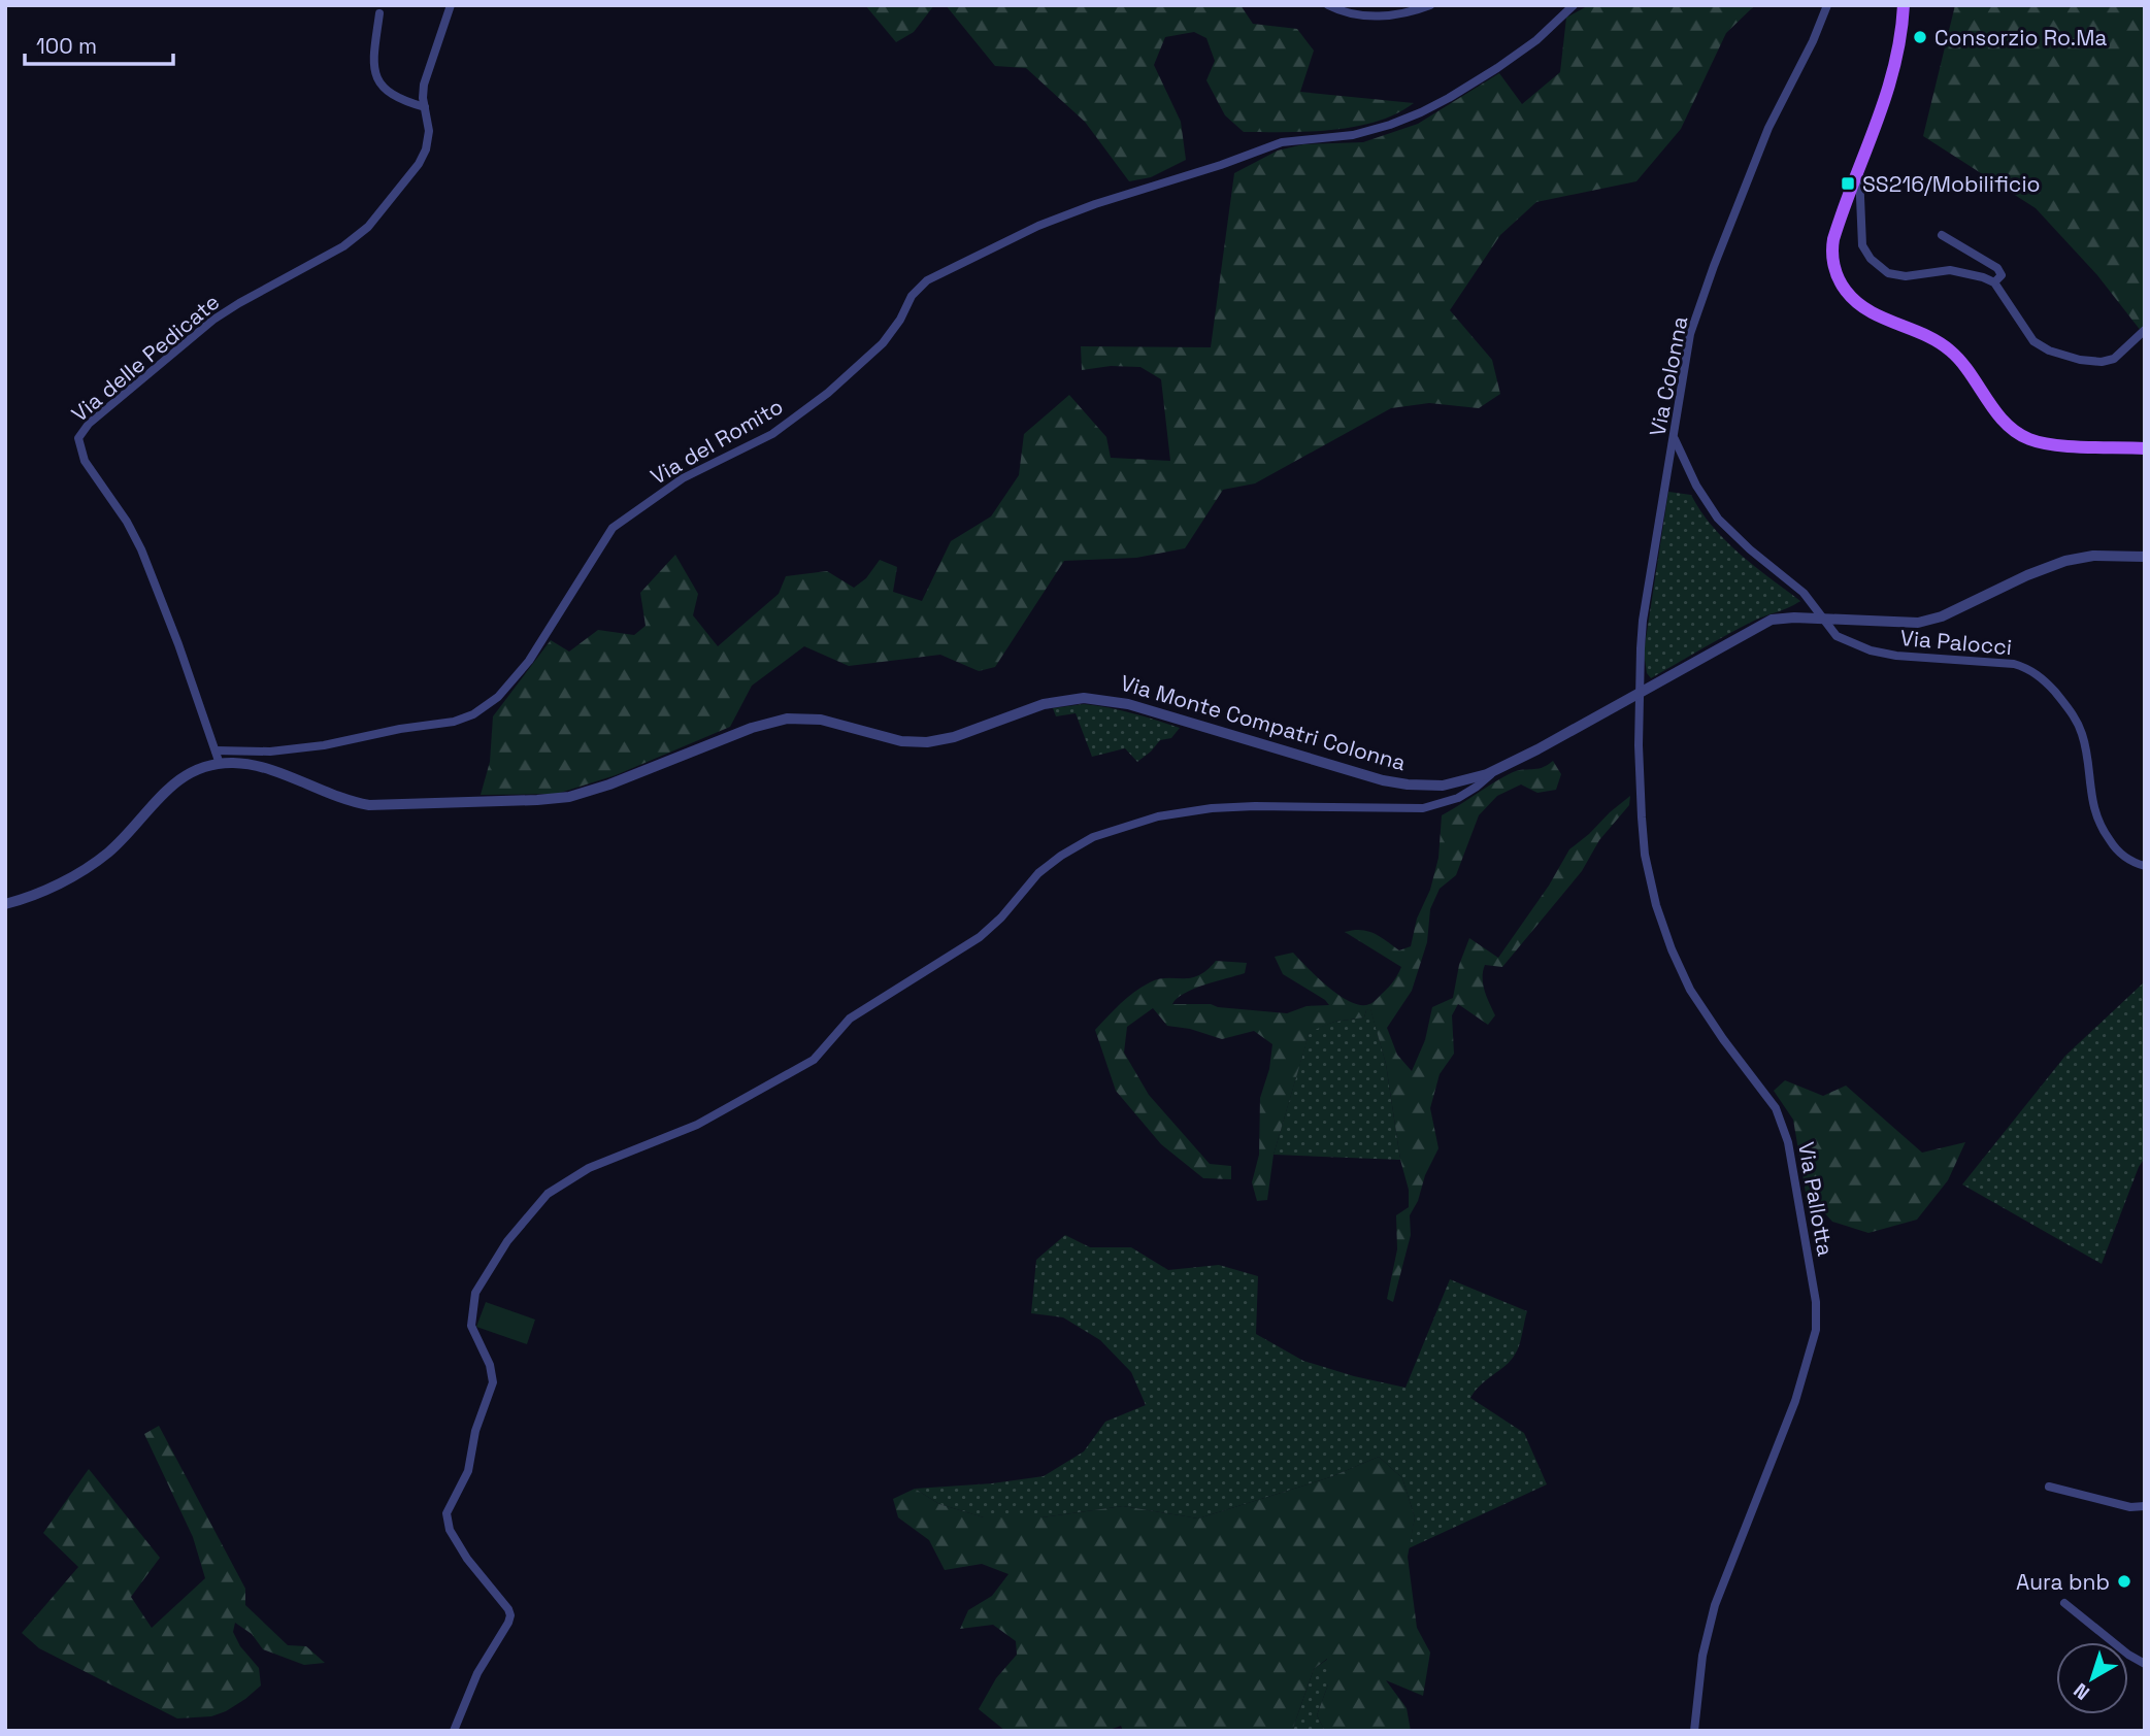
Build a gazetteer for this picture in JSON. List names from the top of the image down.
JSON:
{
  "streets": {
    "street": [
      "Via delle Pedicate",
      "Via Colonna",
      "Via del Romito",
      "Via Palocci",
      "Via Monte Compatri Colonna",
      "Via Pallotta"
    ]
  },
  "crossings": [
    ["Via delle Pedicate", "Via del Romito"],
    ["Via delle Pedicate", "Via Monte Compatri Colonna"],
    ["Via Colonna", "Via Palocci"],
    ["Via Colonna", "Via Monte Compatri Colonna"],
    ["Via Colonna", "Via Pallotta"],
    ["Via Palocci", "Via Monte Compatri Colonna"],
    ["Via Monte Compatri Colonna", "Via Pallotta"]
  ],
  "places": {
    "other": ["Consorzio Ro.Ma", "Aura bnb"],
    "transit": ["SS216/Mobilificio"]
  },
  "scale_bar": "100 m",
  "north": "bottom left"
}
